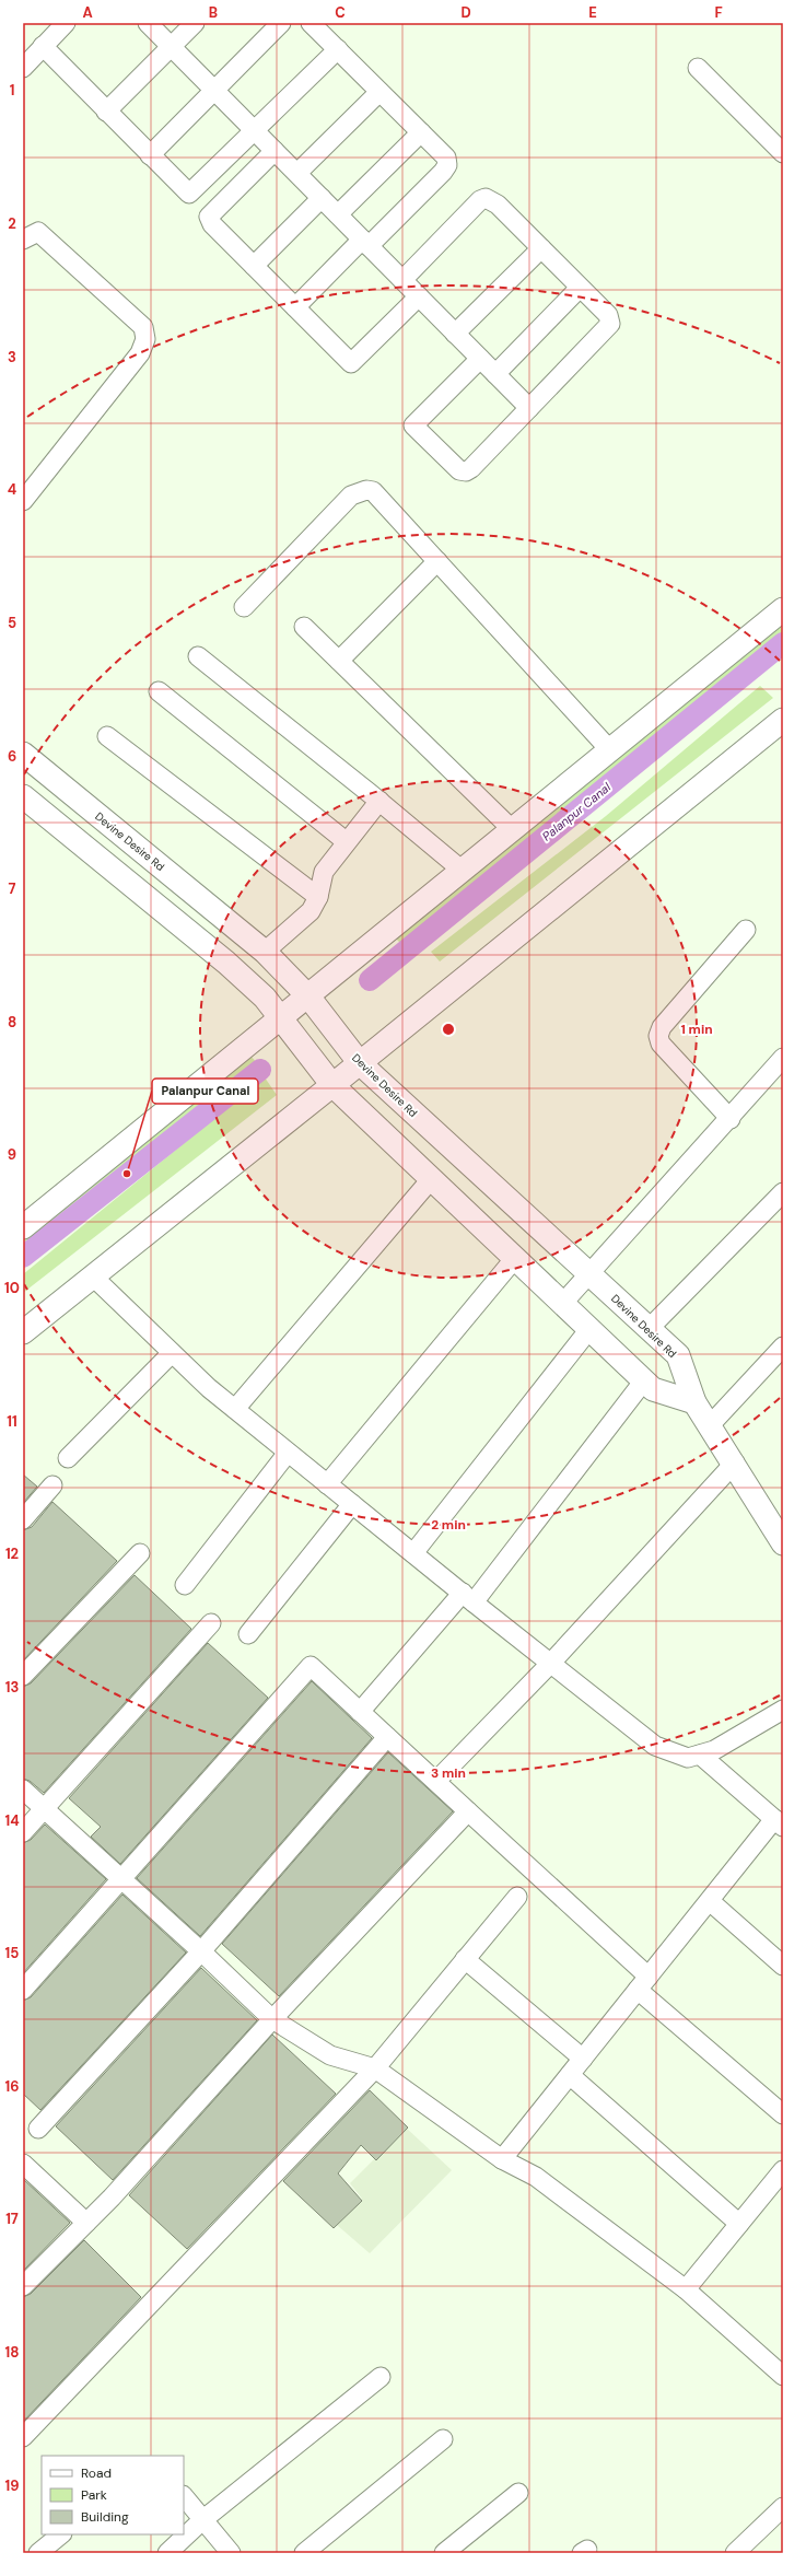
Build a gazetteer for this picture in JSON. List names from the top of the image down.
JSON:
{
  "streets": {
    "street": ["Devine Desire Rd"]
  },
  "water": ["Palanpur Canal"],
  "places": ["Palanpur Canal"],
  "legend": ["Road", "Park", "Building"],
  "grid": {
    "columns": [
      "A",
      "B",
      "C",
      "D",
      "E",
      "F"
    ],
    "rows": [
      "1",
      "2",
      "3",
      "4",
      "5",
      "6",
      "7",
      "8",
      "9",
      "10",
      "11",
      "12",
      "13",
      "14",
      "15",
      "16",
      "17",
      "18",
      "19"
    ]
  },
  "rings": ["1 min", "2 min", "3 min"]
}
